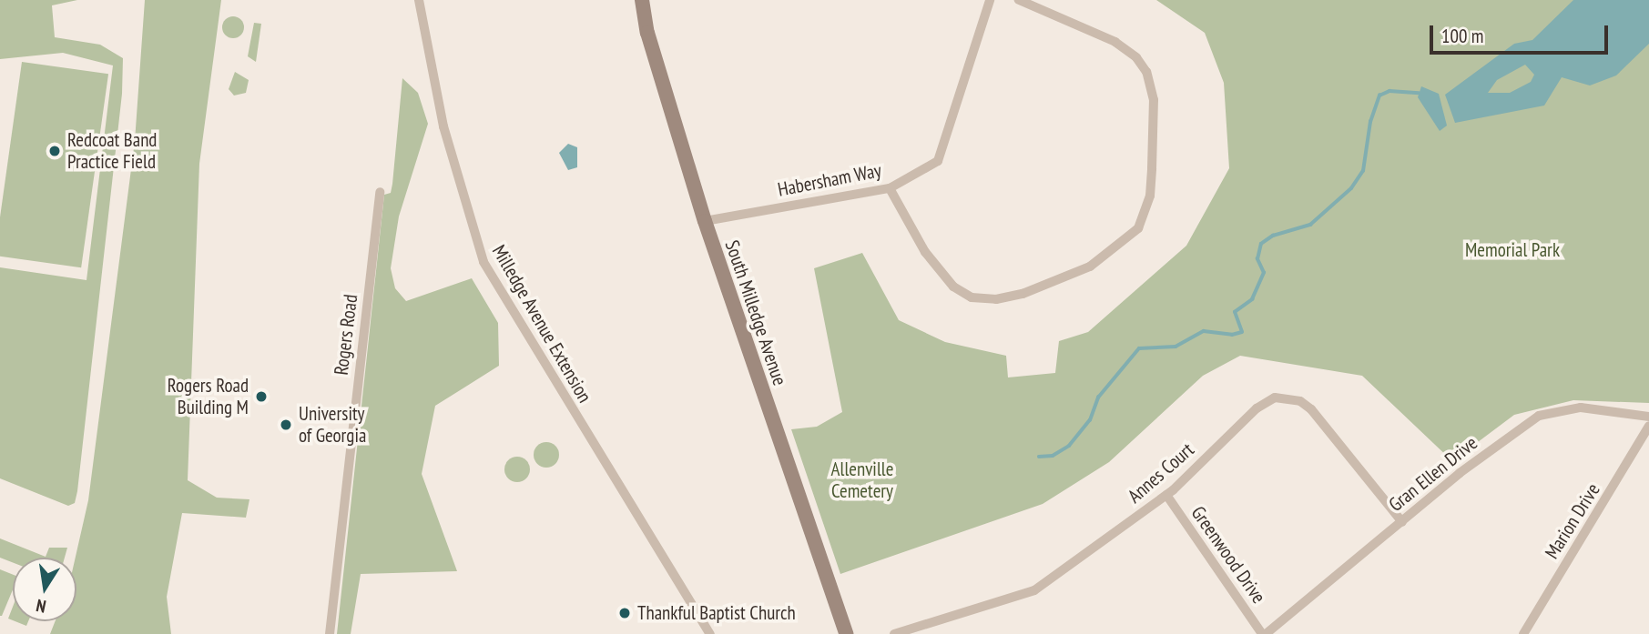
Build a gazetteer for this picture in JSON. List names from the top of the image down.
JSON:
{
  "streets": {
    "main road": ["South Milledge Avenue"],
    "street": [
      "Habersham Way",
      "Milledge Avenue Extension",
      "Rogers Road",
      "Annes Court",
      "Gran Ellen Drive",
      "Marion Drive",
      "Greenwood Drive"
    ]
  },
  "crossings": [
    ["Habersham Way", "South Milledge Avenue"],
    ["Annes Court", "Gran Ellen Drive"],
    ["Annes Court", "Greenwood Drive"],
    ["Gran Ellen Drive", "Greenwood Drive"]
  ],
  "parks": ["Memorial Park", "Allenville Cemetery"],
  "places": [
    "Redcoat Band Practice Field",
    "Rogers Road Building M",
    "University of Georgia",
    "Thankful Baptist Church"
  ],
  "scale_bar": "100 m",
  "north": "bottom"
}
